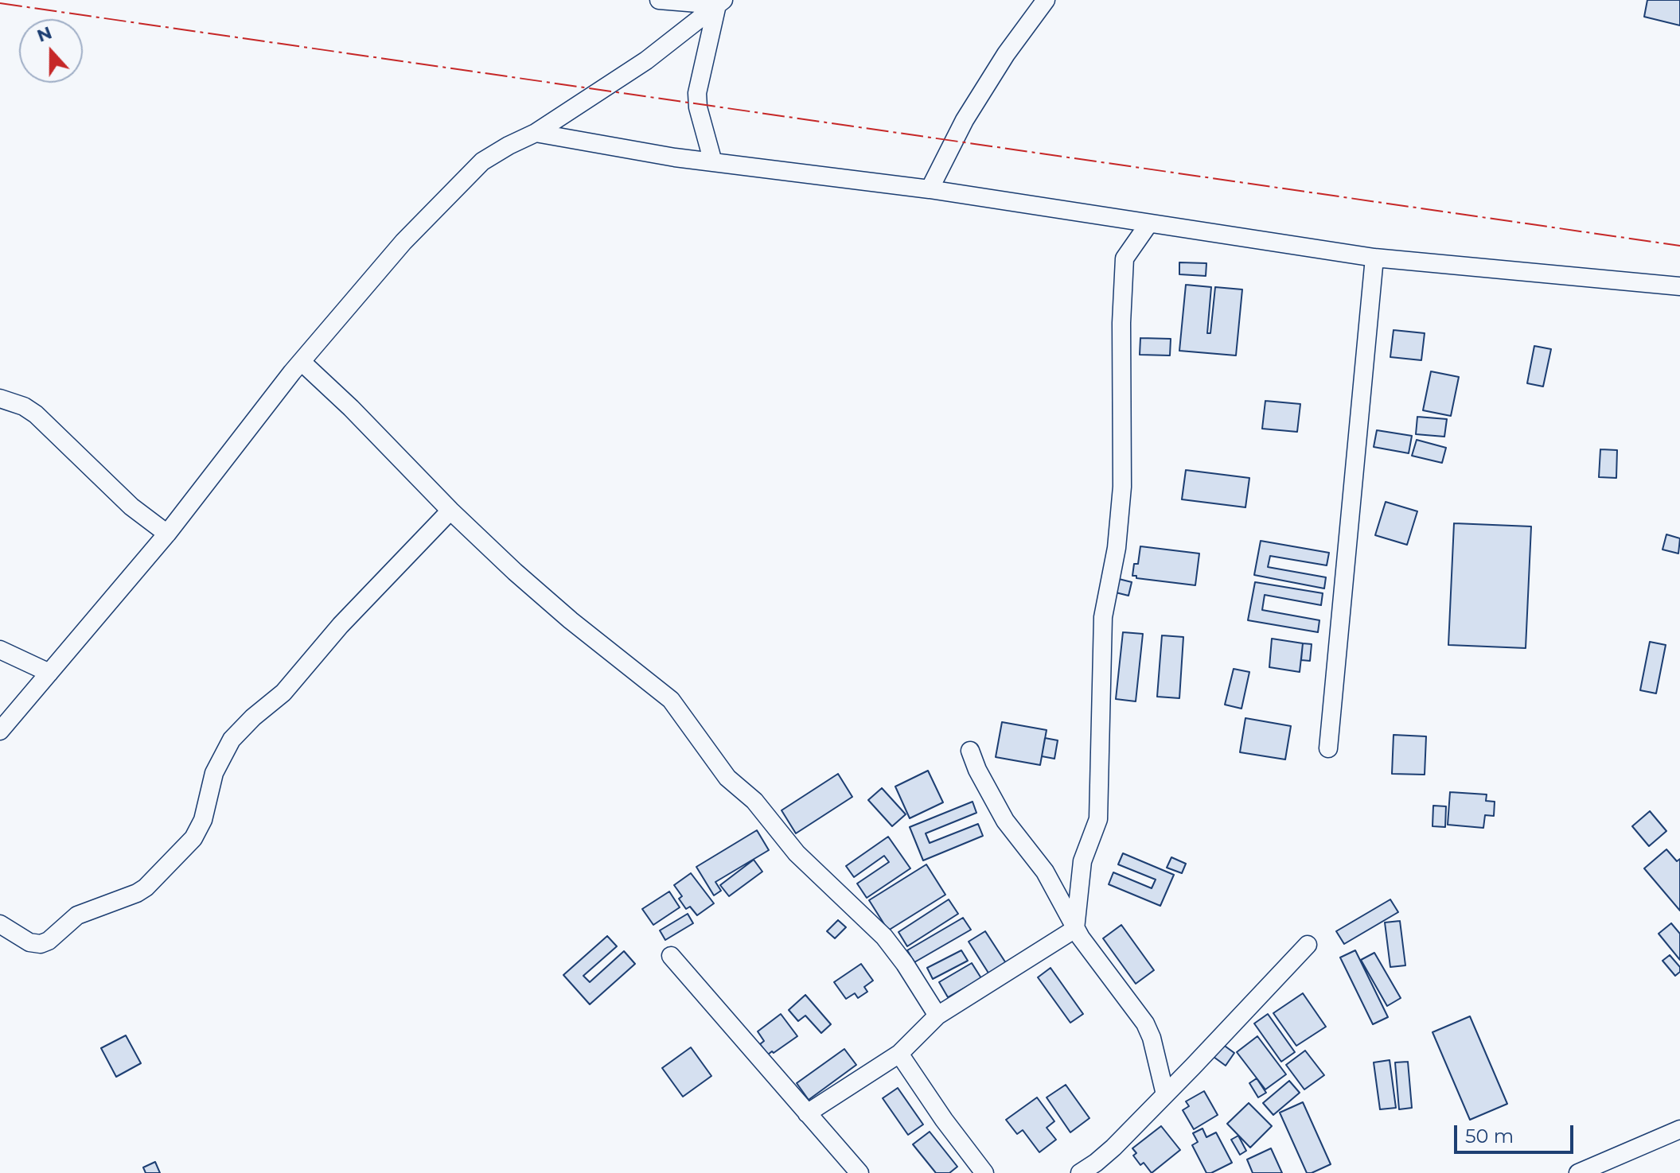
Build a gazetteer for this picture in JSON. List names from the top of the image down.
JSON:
{
  "scale_bar": "50 m",
  "north": "top"
}
